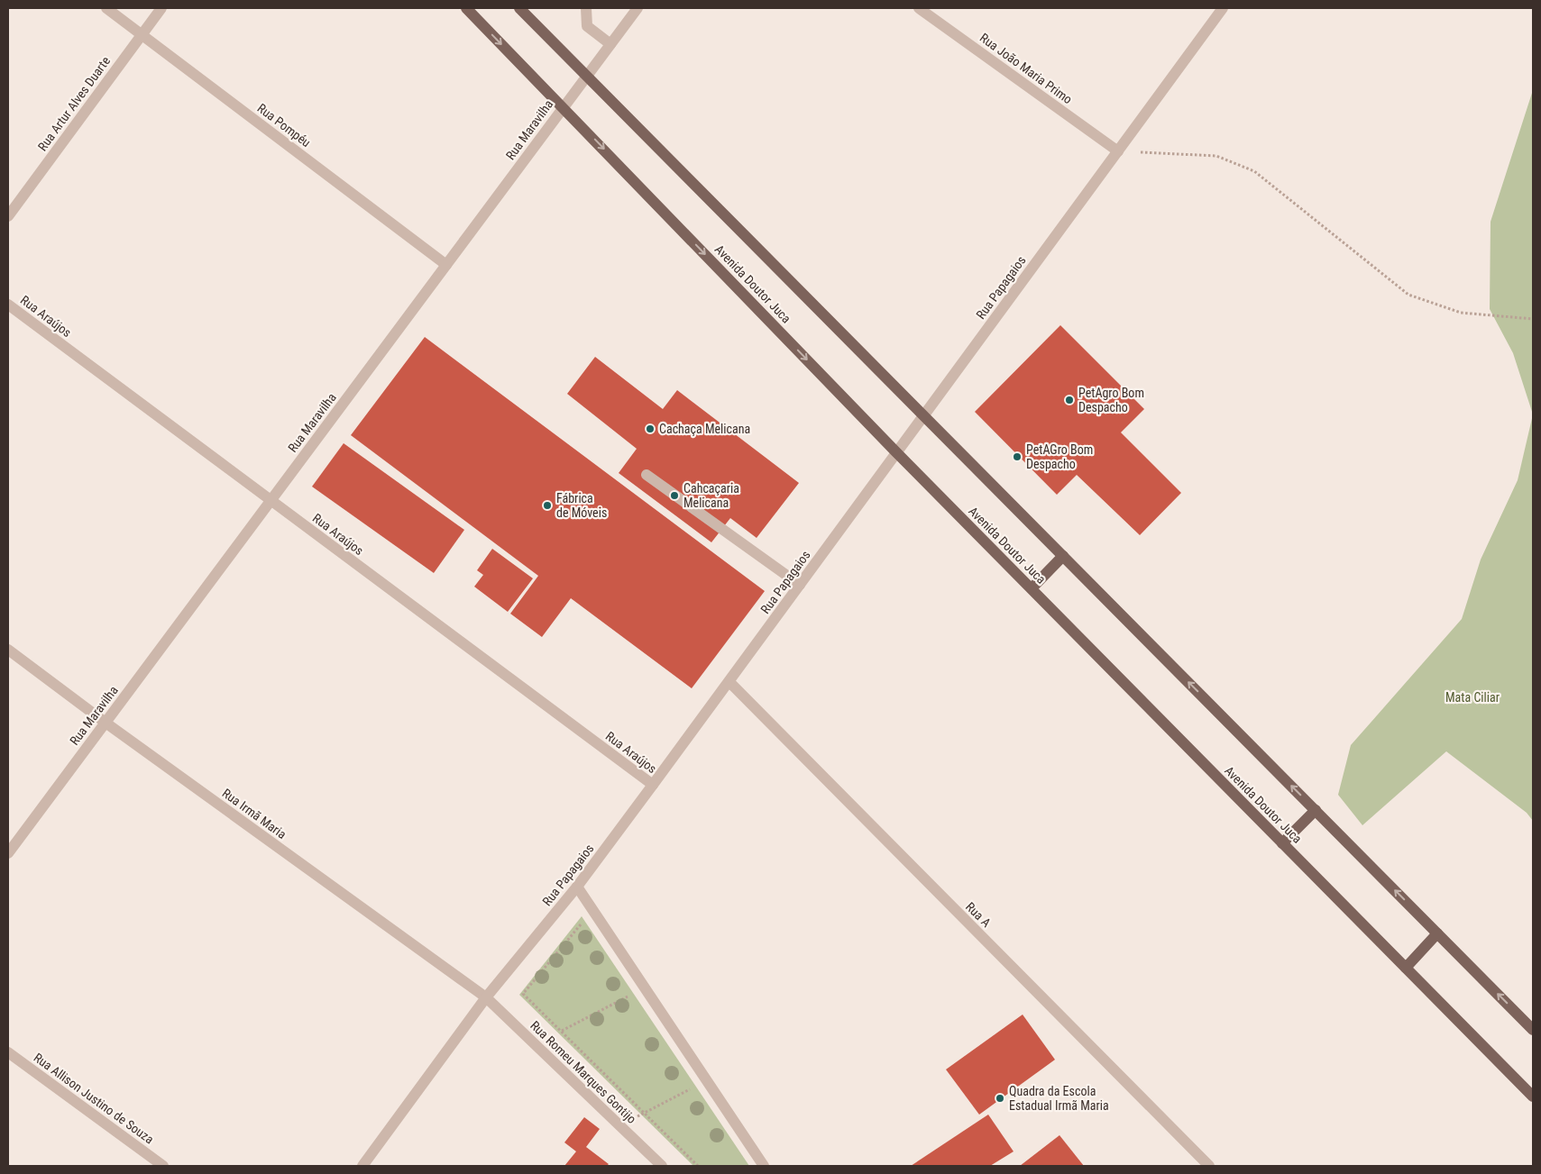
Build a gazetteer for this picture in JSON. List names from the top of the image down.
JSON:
{
  "streets": {
    "main road": ["Avenida Doutor Juca"],
    "street": [
      "Rua João Maria Primo",
      "Rua Artur Alves Duarte",
      "Rua Pompéu",
      "Rua Maravilha",
      "Rua Papagaios",
      "Rua Araújos",
      "Rua Irmã Maria",
      "Rua A",
      "Rua Romeu Marques Gontijo",
      "Rua Allison Justino de Souza"
    ]
  },
  "crossings": [
    ["Rua João Maria Primo", "Rua Papagaios"],
    ["Rua Artur Alves Duarte", "Rua Pompéu"],
    ["Rua Pompéu", "Rua Maravilha"],
    ["Rua Maravilha", "Avenida Doutor Juca"],
    ["Rua Maravilha", "Rua Araújos"],
    ["Rua Maravilha", "Rua Irmã Maria"],
    ["Avenida Doutor Juca", "Rua Papagaios"],
    ["Rua Papagaios", "Rua Araújos"],
    ["Rua Papagaios", "Rua Irmã Maria"],
    ["Rua Papagaios", "Rua A"],
    ["Rua Papagaios", "Rua Romeu Marques Gontijo"],
    ["Rua Irmã Maria", "Rua Romeu Marques Gontijo"]
  ],
  "parks": ["Mata Ciliar"],
  "places": [
    "PetAgro Bom Despacho",
    "Cachaça Melicana",
    "PetAGro Bom Despacho",
    "Cahcaçaria Melicana",
    "Fábrica de Móveis",
    "Quadra da Escola Estadual Irmã Maria"
  ]
}
